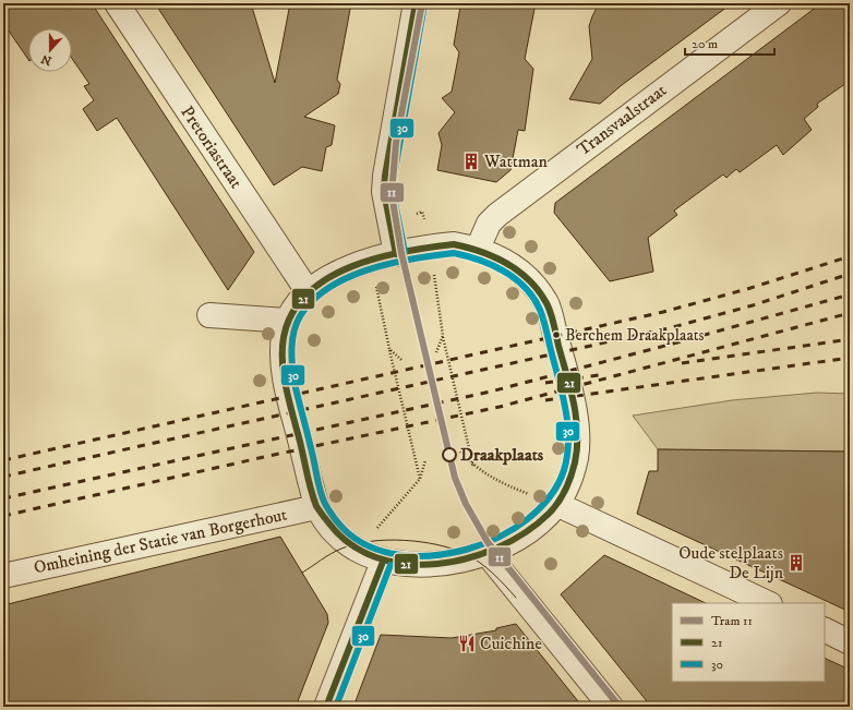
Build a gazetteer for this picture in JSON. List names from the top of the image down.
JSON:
{
  "streets": {
    "street": ["Transvaalstraat", "Pretoriastraat", "Omheining der Statie van Borgerhout"]
  },
  "places": {
    "building": ["Wattman", "Oude stelplaats De Lijn"],
    "other": ["Berchem Draakplaats", "Draakplaats"],
    "restaurant": ["Cuichine"]
  },
  "lines": ["tram line 11", "transit line 21", "transit line 30"],
  "legend": ["Tram 11", "21", "30"],
  "scale_bar": "20 m",
  "north": "bottom"
}
